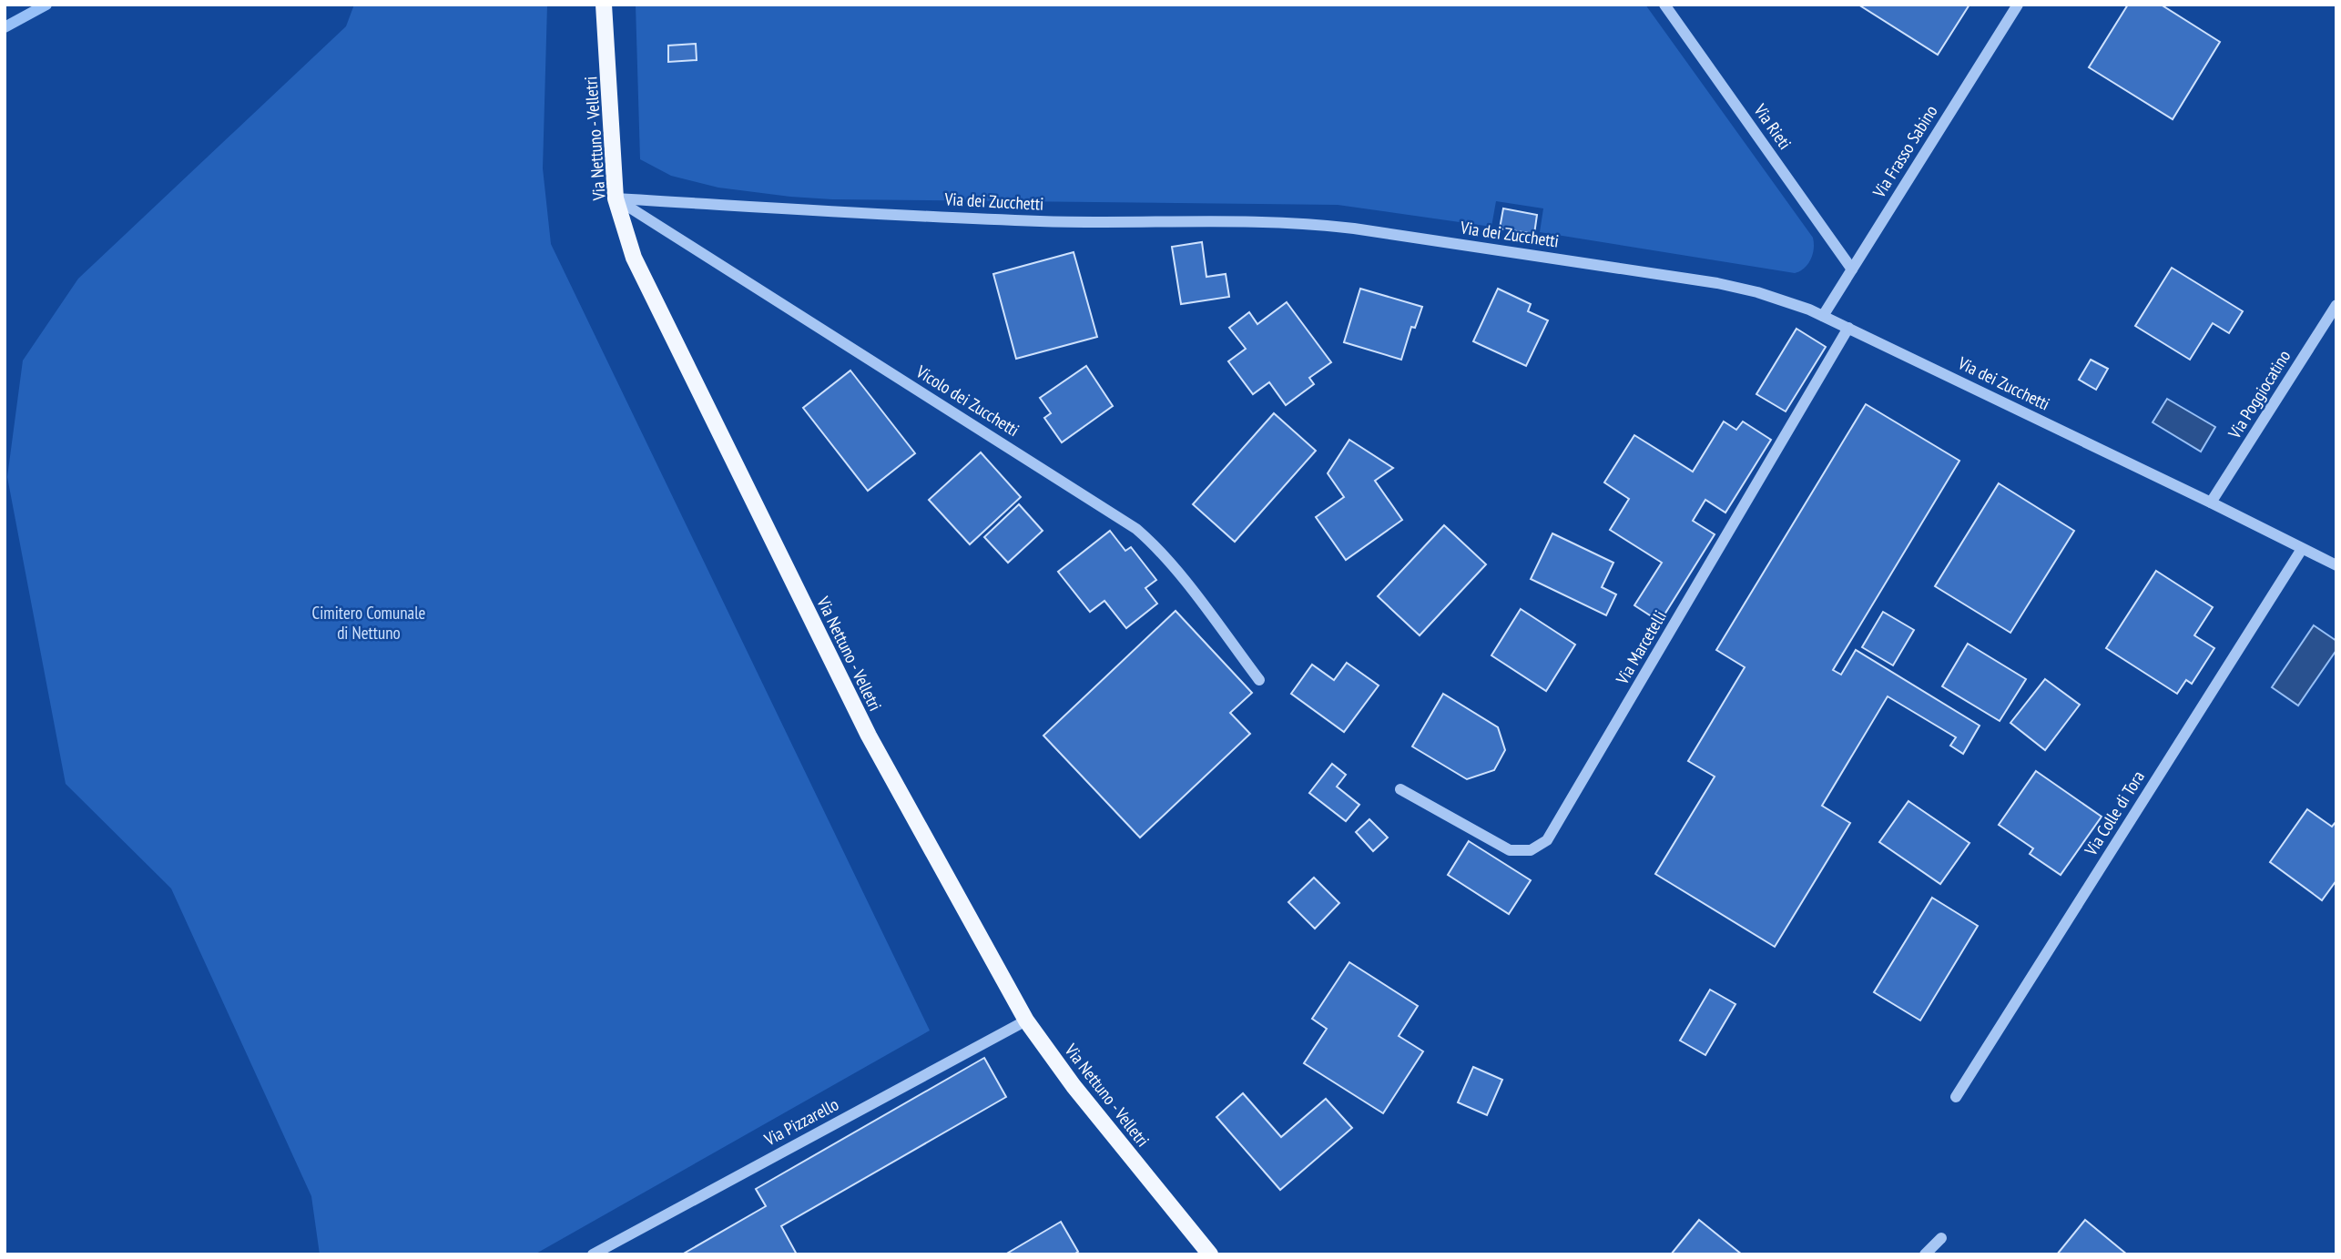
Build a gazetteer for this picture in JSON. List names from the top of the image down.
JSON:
{
  "streets": {
    "main road": ["Via Nettuno - Velletri"],
    "street": [
      "Via Rieti",
      "Via Frasso Sabino",
      "Via dei Zucchetti",
      "Via Poggiocatino",
      "Vicolo dei Zucchetti",
      "Via Marcetelli",
      "Via Colle di Tora",
      "Via Pizzarello"
    ]
  },
  "crossings": [
    ["Via Rieti", "Via Frasso Sabino"],
    ["Via Nettuno - Velletri", "Via dei Zucchetti"],
    ["Via Nettuno - Velletri", "Vicolo dei Zucchetti"],
    ["Via Nettuno - Velletri", "Via Pizzarello"],
    ["Via Frasso Sabino", "Via dei Zucchetti"],
    ["Via dei Zucchetti", "Via Poggiocatino"],
    ["Via dei Zucchetti", "Vicolo dei Zucchetti"],
    ["Via dei Zucchetti", "Via Marcetelli"],
    ["Via dei Zucchetti", "Via Colle di Tora"]
  ],
  "parks": ["Cimitero Comunale di Nettuno"]
}
